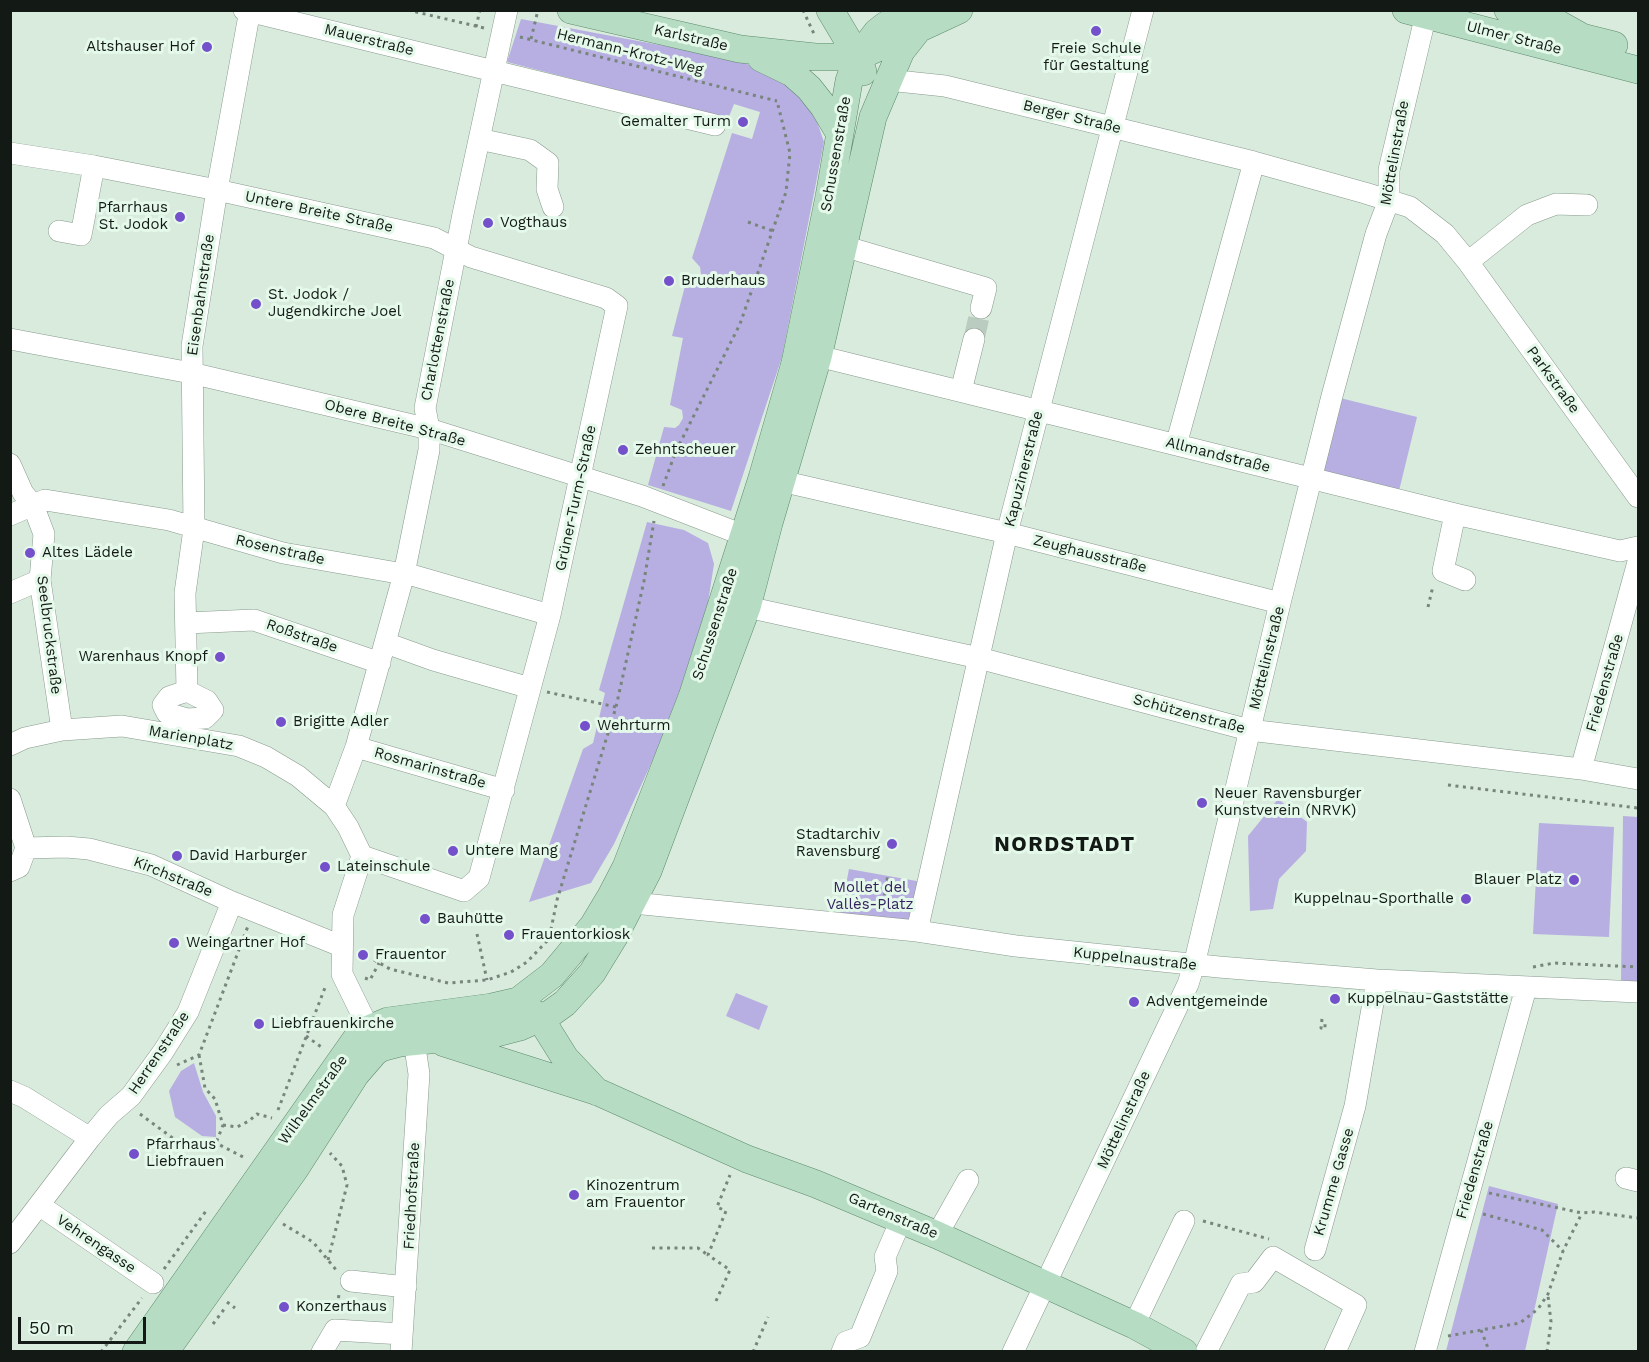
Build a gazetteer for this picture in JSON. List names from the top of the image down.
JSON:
{
  "streets": {
    "main road": [
      "Karlstraße",
      "Ulmer Straße",
      "Schussenstraße",
      "Wilhelmstraße",
      "Gartenstraße"
    ],
    "street": [
      "Mauerstraße",
      "Berger Straße",
      "Möttelinstraße",
      "Untere Breite Straße",
      "Eisenbahnstraße",
      "Charlottenstraße",
      "Parkstraße",
      "Obere Breite Straße",
      "Allmandstraße",
      "Kapuzinerstraße",
      "Grüner-Turm-Straße",
      "Rosenstraße",
      "Zeughausstraße",
      "Seelbruckstraße",
      "Roßstraße",
      "Friedenstraße",
      "Schützenstraße",
      "Marienplatz",
      "Rosmarinstraße",
      "Kirchstraße",
      "Kuppelnaustraße",
      "Herrenstraße",
      "Krumme Gasse",
      "Friedhofstraße",
      "Vehrengasse"
    ],
    "path": ["Hermann-Krotz-Weg"]
  },
  "crossings": [
    ["Karlstraße", "Schussenstraße"],
    ["Ulmer Straße", "Möttelinstraße"],
    ["Mauerstraße", "Eisenbahnstraße"],
    ["Mauerstraße", "Charlottenstraße"],
    ["Hermann-Krotz-Weg", "Charlottenstraße"],
    ["Berger Straße", "Möttelinstraße"],
    ["Berger Straße", "Schussenstraße"],
    ["Berger Straße", "Parkstraße"],
    ["Berger Straße", "Kapuzinerstraße"],
    ["Möttelinstraße", "Parkstraße"],
    ["Möttelinstraße", "Allmandstraße"],
    ["Möttelinstraße", "Zeughausstraße"],
    ["Möttelinstraße", "Schützenstraße"],
    ["Möttelinstraße", "Kuppelnaustraße"],
    ["Möttelinstraße", "Gartenstraße"],
    ["Schussenstraße", "Obere Breite Straße"],
    ["Schussenstraße", "Allmandstraße"],
    ["Schussenstraße", "Schützenstraße"],
    ["Schussenstraße", "Kuppelnaustraße"],
    ["Schussenstraße", "Wilhelmstraße"],
    ["Schussenstraße", "Friedhofstraße"],
    ["Schussenstraße", "Gartenstraße"],
    ["Untere Breite Straße", "Eisenbahnstraße"],
    ["Untere Breite Straße", "Charlottenstraße"],
    ["Untere Breite Straße", "Grüner-Turm-Straße"],
    ["Eisenbahnstraße", "Obere Breite Straße"],
    ["Eisenbahnstraße", "Rosenstraße"],
    ["Eisenbahnstraße", "Roßstraße"],
    ["Eisenbahnstraße", "Marienplatz"],
    ["Charlottenstraße", "Obere Breite Straße"],
    ["Charlottenstraße", "Rosenstraße"],
    ["Charlottenstraße", "Roßstraße"],
    ["Charlottenstraße", "Marienplatz"],
    ["Charlottenstraße", "Rosmarinstraße"],
    ["Obere Breite Straße", "Grüner-Turm-Straße"],
    ["Allmandstraße", "Kapuzinerstraße"],
    ["Kapuzinerstraße", "Zeughausstraße"],
    ["Kapuzinerstraße", "Schützenstraße"],
    ["Kapuzinerstraße", "Kuppelnaustraße"],
    ["Grüner-Turm-Straße", "Rosenstraße"],
    ["Grüner-Turm-Straße", "Marienplatz"],
    ["Grüner-Turm-Straße", "Rosmarinstraße"],
    ["Rosenstraße", "Seelbruckstraße"],
    ["Seelbruckstraße", "Marienplatz"],
    ["Friedenstraße", "Schützenstraße"],
    ["Friedenstraße", "Kuppelnaustraße"],
    ["Kirchstraße", "Herrenstraße"],
    ["Kuppelnaustraße", "Krumme Gasse"],
    ["Herrenstraße", "Vehrengasse"],
    ["Friedhofstraße", "Gartenstraße"]
  ],
  "districts": ["NORDSTADT"],
  "parks": ["Mollet del Vallès-Platz"],
  "places": [
    "Freie Schule für Gestaltung",
    "Altshauser Hof",
    "Gemalter Turm",
    "Pfarrhaus St. Jodok",
    "Vogthaus",
    "Bruderhaus",
    "St. Jodok / Jugendkirche Joel",
    "Zehntscheuer",
    "Altes Lädele",
    "Warenhaus Knopf",
    "Brigitte Adler",
    "Wehrturm",
    "Neuer Ravensburger Kunstverein (NRVK)",
    "Stadtarchiv Ravensburg",
    "Untere Mang",
    "David Harburger",
    "Lateinschule",
    "Blauer Platz",
    "Kuppelnau-Sporthalle",
    "Bauhütte",
    "Frauentorkiosk",
    "Weingartner Hof",
    "Frauentor",
    "Kuppelnau-Gaststätte",
    "Adventgemeinde",
    "Liebfrauenkirche",
    "Pfarrhaus Liebfrauen",
    "Kinozentrum am Frauentor",
    "Konzerthaus"
  ],
  "scale_bar": "50 m"
}
